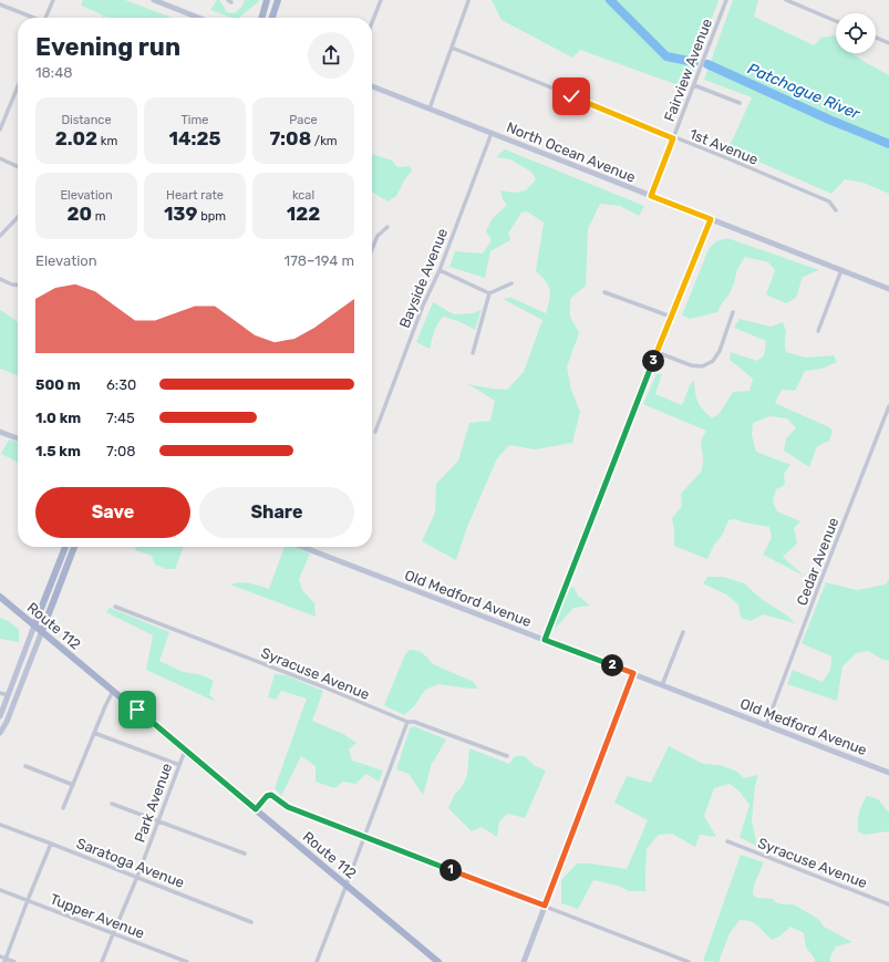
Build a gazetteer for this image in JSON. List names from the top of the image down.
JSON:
{
  "streets": {
    "main road": ["Route 112"],
    "street": [
      "Fairview Avenue",
      "1st Avenue",
      "North Ocean Avenue",
      "Bayside Avenue",
      "Cedar Avenue",
      "Old Medford Avenue",
      "Syracuse Avenue",
      "Park Avenue",
      "Saratoga Avenue",
      "Tupper Avenue"
    ]
  },
  "crossings": [
    ["Fairview Avenue", "1st Avenue"],
    ["Fairview Avenue", "North Ocean Avenue"],
    ["North Ocean Avenue", "Bayside Avenue"],
    ["Cedar Avenue", "Old Medford Avenue"],
    ["Route 112", "Park Avenue"],
    ["Park Avenue", "Saratoga Avenue"],
    ["Park Avenue", "Tupper Avenue"]
  ],
  "water": ["Patchogue River"],
  "page": {
    "heading": ["Evening run", "18:48"],
    "stats": [
      ["Distance", "2.02 km"],
      ["Time", "14:25"],
      ["Pace", "7:08 /km"],
      ["Elevation", "20 m"],
      ["Heart rate", "139 bpm"],
      ["kcal", "122"]
    ],
    "chart": ["Elevation", "178–194 m"],
    "pins": ["3", "2", "1"],
    "list": [
      {
        "name": "500 m",
        "note": "6:30"
      },
      {
        "name": "1.0 km",
        "note": "7:45"
      },
      {
        "name": "1.5 km",
        "note": "7:08"
      }
    ],
    "buttons": ["Save", "Share"]
  }
}
